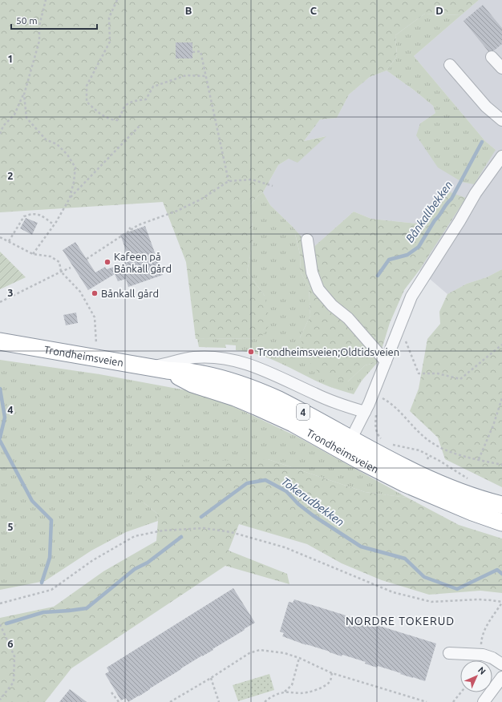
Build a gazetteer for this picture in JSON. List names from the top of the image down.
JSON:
{
  "streets": {
    "highway": ["Trondheimsveien", "4"]
  },
  "districts": ["NORDRE TOKERUD"],
  "water": ["Bånkallbekken", "Tokerudbekken"],
  "places": ["Kafeen på Bånkall gård", "Bånkall gård", "Trondheimsveien;Oldtidsveien"],
  "scale_bar": "50 m",
  "north": "top right",
  "grid": {
    "columns": ["B", "C", "D"],
    "rows": [
      "1",
      "2",
      "3",
      "4",
      "5",
      "6"
    ]
  }
}
